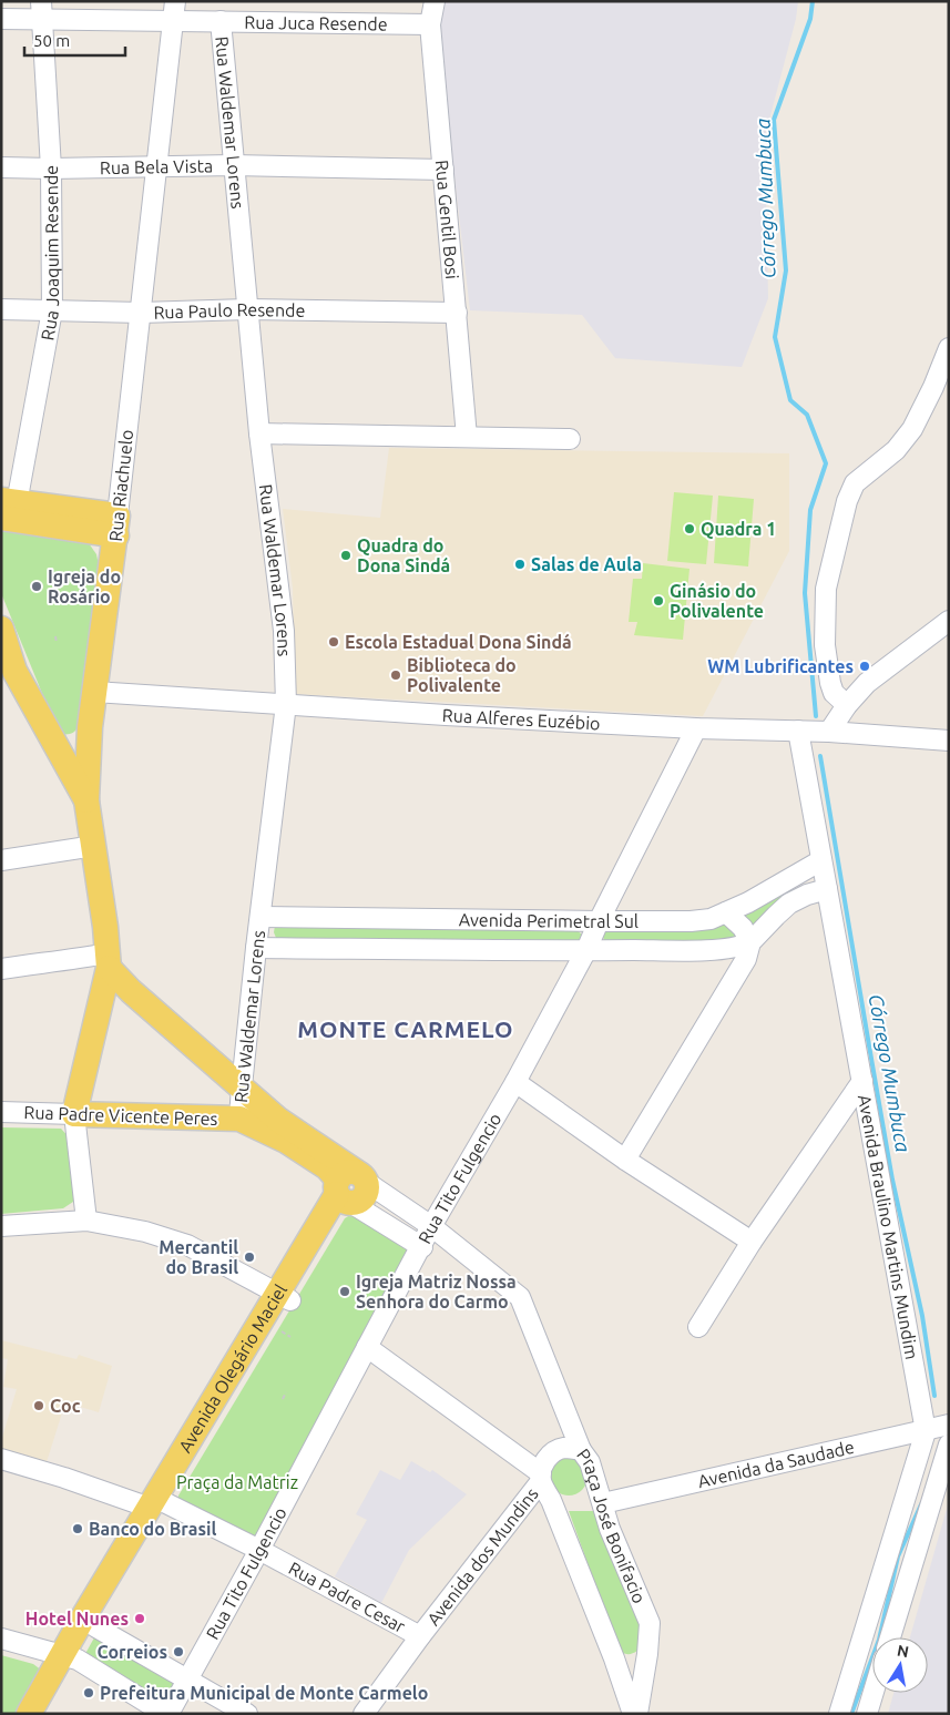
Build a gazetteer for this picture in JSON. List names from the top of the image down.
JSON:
{
  "streets": {
    "main road": ["Rua Riachuelo", "Rua Padre Vicente Peres", "Avenida Olegário Maciel"],
    "street": [
      "Rua Juca Resende",
      "Rua Waldemar Lorens",
      "Rua Bela Vista",
      "Rua Gentil Bosi",
      "Rua Joaquim Resende",
      "Rua Paulo Resende",
      "Rua Alferes Euzébio",
      "Avenida Perimetral Sul",
      "Rua Tito Fulgencio",
      "Avenida Braulino Martins Mundim",
      "Avenida da Saudade",
      "Praça José Bonifacio",
      "Avenida dos Mundins",
      "Rua Padre Cesar"
    ]
  },
  "crossings": [
    ["Rua Juca Resende", "Rua Waldemar Lorens"],
    ["Rua Juca Resende", "Rua Gentil Bosi"],
    ["Rua Juca Resende", "Rua Joaquim Resende"],
    ["Rua Juca Resende", "Rua Riachuelo"],
    ["Rua Waldemar Lorens", "Rua Bela Vista"],
    ["Rua Waldemar Lorens", "Rua Paulo Resende"],
    ["Rua Waldemar Lorens", "Rua Alferes Euzébio"],
    ["Rua Waldemar Lorens", "Avenida Perimetral Sul"],
    ["Rua Waldemar Lorens", "Rua Padre Vicente Peres"],
    ["Rua Bela Vista", "Rua Gentil Bosi"],
    ["Rua Bela Vista", "Rua Joaquim Resende"],
    ["Rua Bela Vista", "Rua Riachuelo"],
    ["Rua Gentil Bosi", "Rua Paulo Resende"],
    ["Rua Joaquim Resende", "Rua Paulo Resende"],
    ["Rua Paulo Resende", "Rua Riachuelo"],
    ["Rua Riachuelo", "Rua Alferes Euzébio"],
    ["Rua Riachuelo", "Rua Padre Vicente Peres"],
    ["Rua Alferes Euzébio", "Rua Tito Fulgencio"],
    ["Rua Alferes Euzébio", "Avenida Braulino Martins Mundim"],
    ["Avenida Perimetral Sul", "Rua Tito Fulgencio"],
    ["Avenida Perimetral Sul", "Avenida Braulino Martins Mundim"],
    ["Rua Tito Fulgencio", "Rua Padre Cesar"],
    ["Avenida Braulino Martins Mundim", "Avenida da Saudade"],
    ["Avenida Olegário Maciel", "Rua Padre Cesar"],
    ["Avenida da Saudade", "Praça José Bonifacio"],
    ["Praça José Bonifacio", "Avenida dos Mundins"],
    ["Avenida dos Mundins", "Rua Padre Cesar"]
  ],
  "districts": ["MONTE CARMELO"],
  "water": ["Córrego Mumbuca"],
  "parks": ["Praça da Matriz"],
  "places": [
    "Quadra 1",
    "Quadra do Dona Sindá",
    "Salas de Aula",
    "Igreja do Rosário",
    "Ginásio do Polivalente",
    "Escola Estadual Dona Sindá",
    "WM Lubrificantes",
    "Biblioteca do Polivalente",
    "Mercantil do Brasil",
    "Igreja Matriz Nossa Senhora do Carmo",
    "Coc",
    "Banco do Brasil",
    "Hotel Nunes",
    "Correios",
    "Prefeitura Municipal de Monte Carmelo"
  ],
  "scale_bar": "50 m",
  "north": "top"
}
